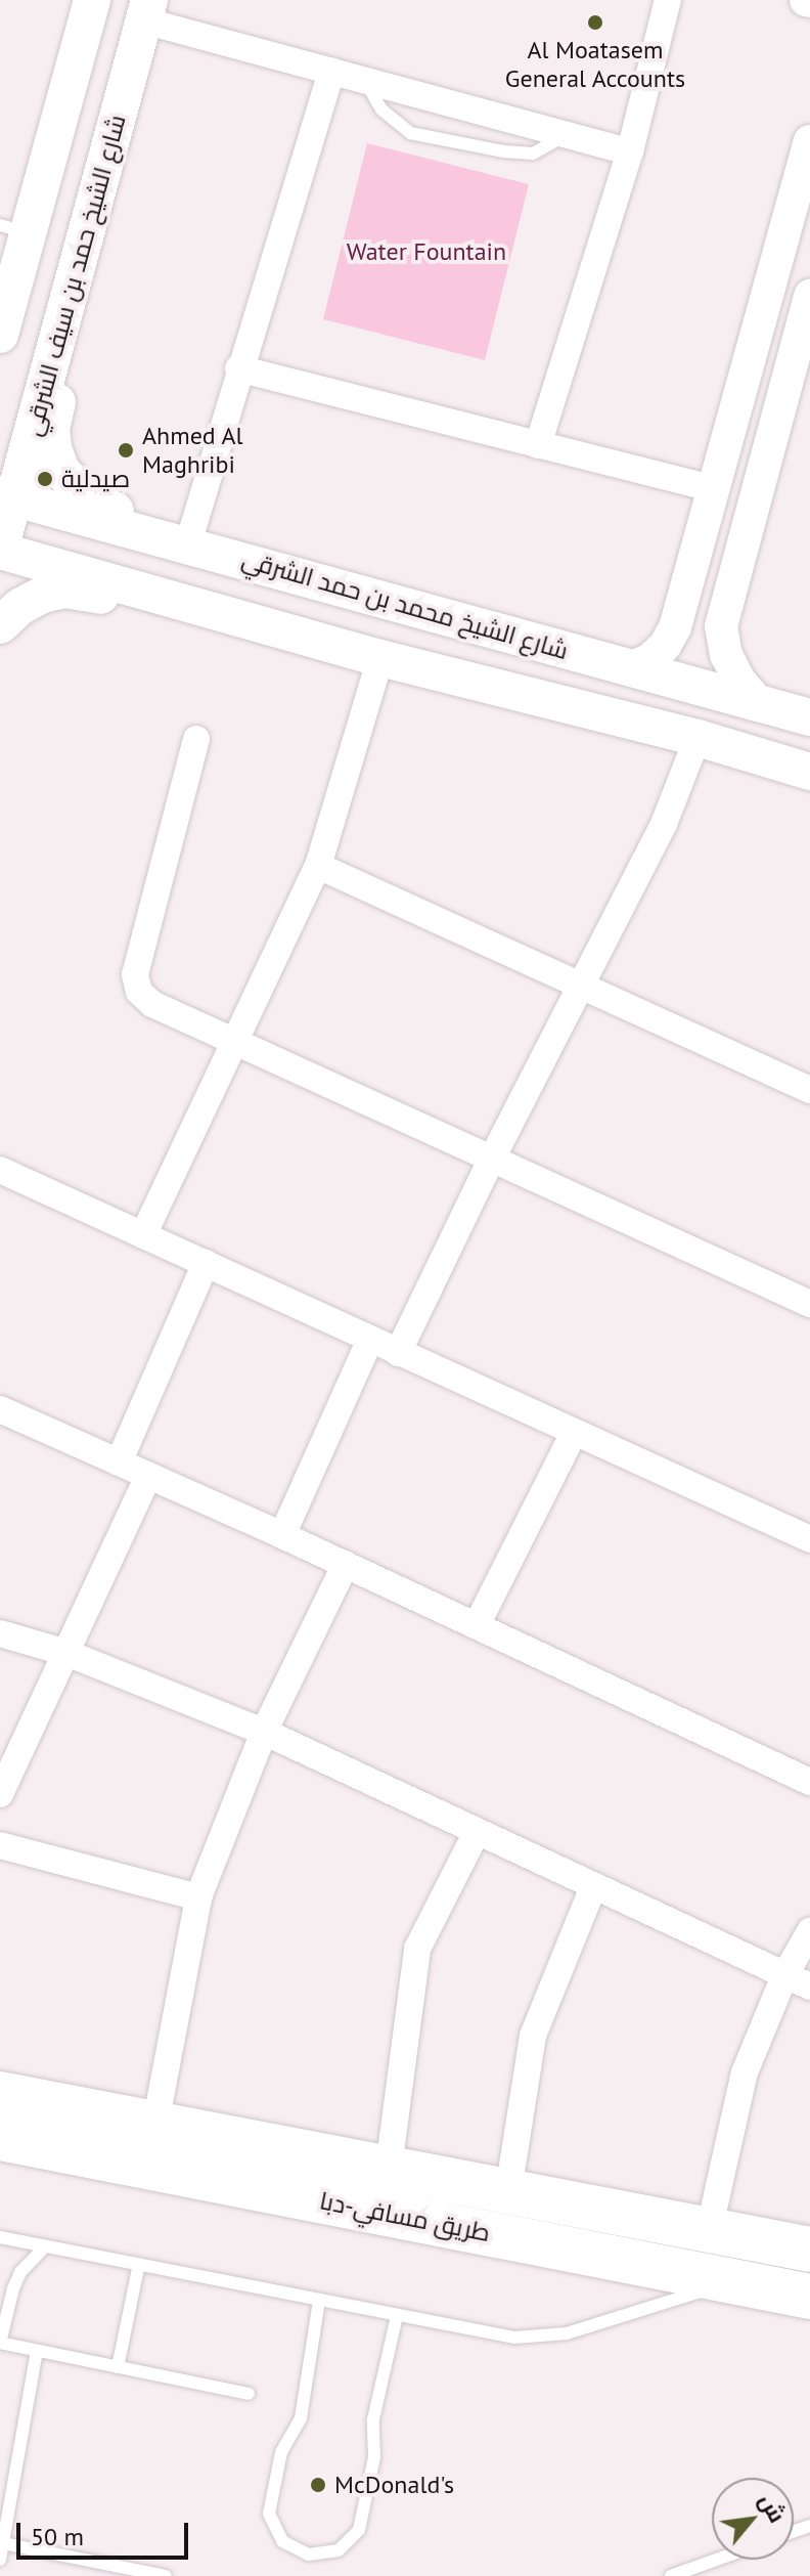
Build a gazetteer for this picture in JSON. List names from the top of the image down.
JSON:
{
  "streets": {
    "highway": ["طريق مسافي-دبا"],
    "main road": ["شارع الشيخ حمد بن سيف الشرقي", "شارع الشيخ محمد بن حمد الشرقي"]
  },
  "crossings": [
    ["شارع الشيخ حمد بن سيف الشرقي", "شارع الشيخ محمد بن حمد الشرقي"]
  ],
  "parks": ["Water Fountain"],
  "places": [
    "Al Moatasem General Accounts",
    "Ahmed Al Maghribi",
    "صيدلية",
    "McDonald's"
  ],
  "scale_bar": "50 m",
  "north": "top right"
}
